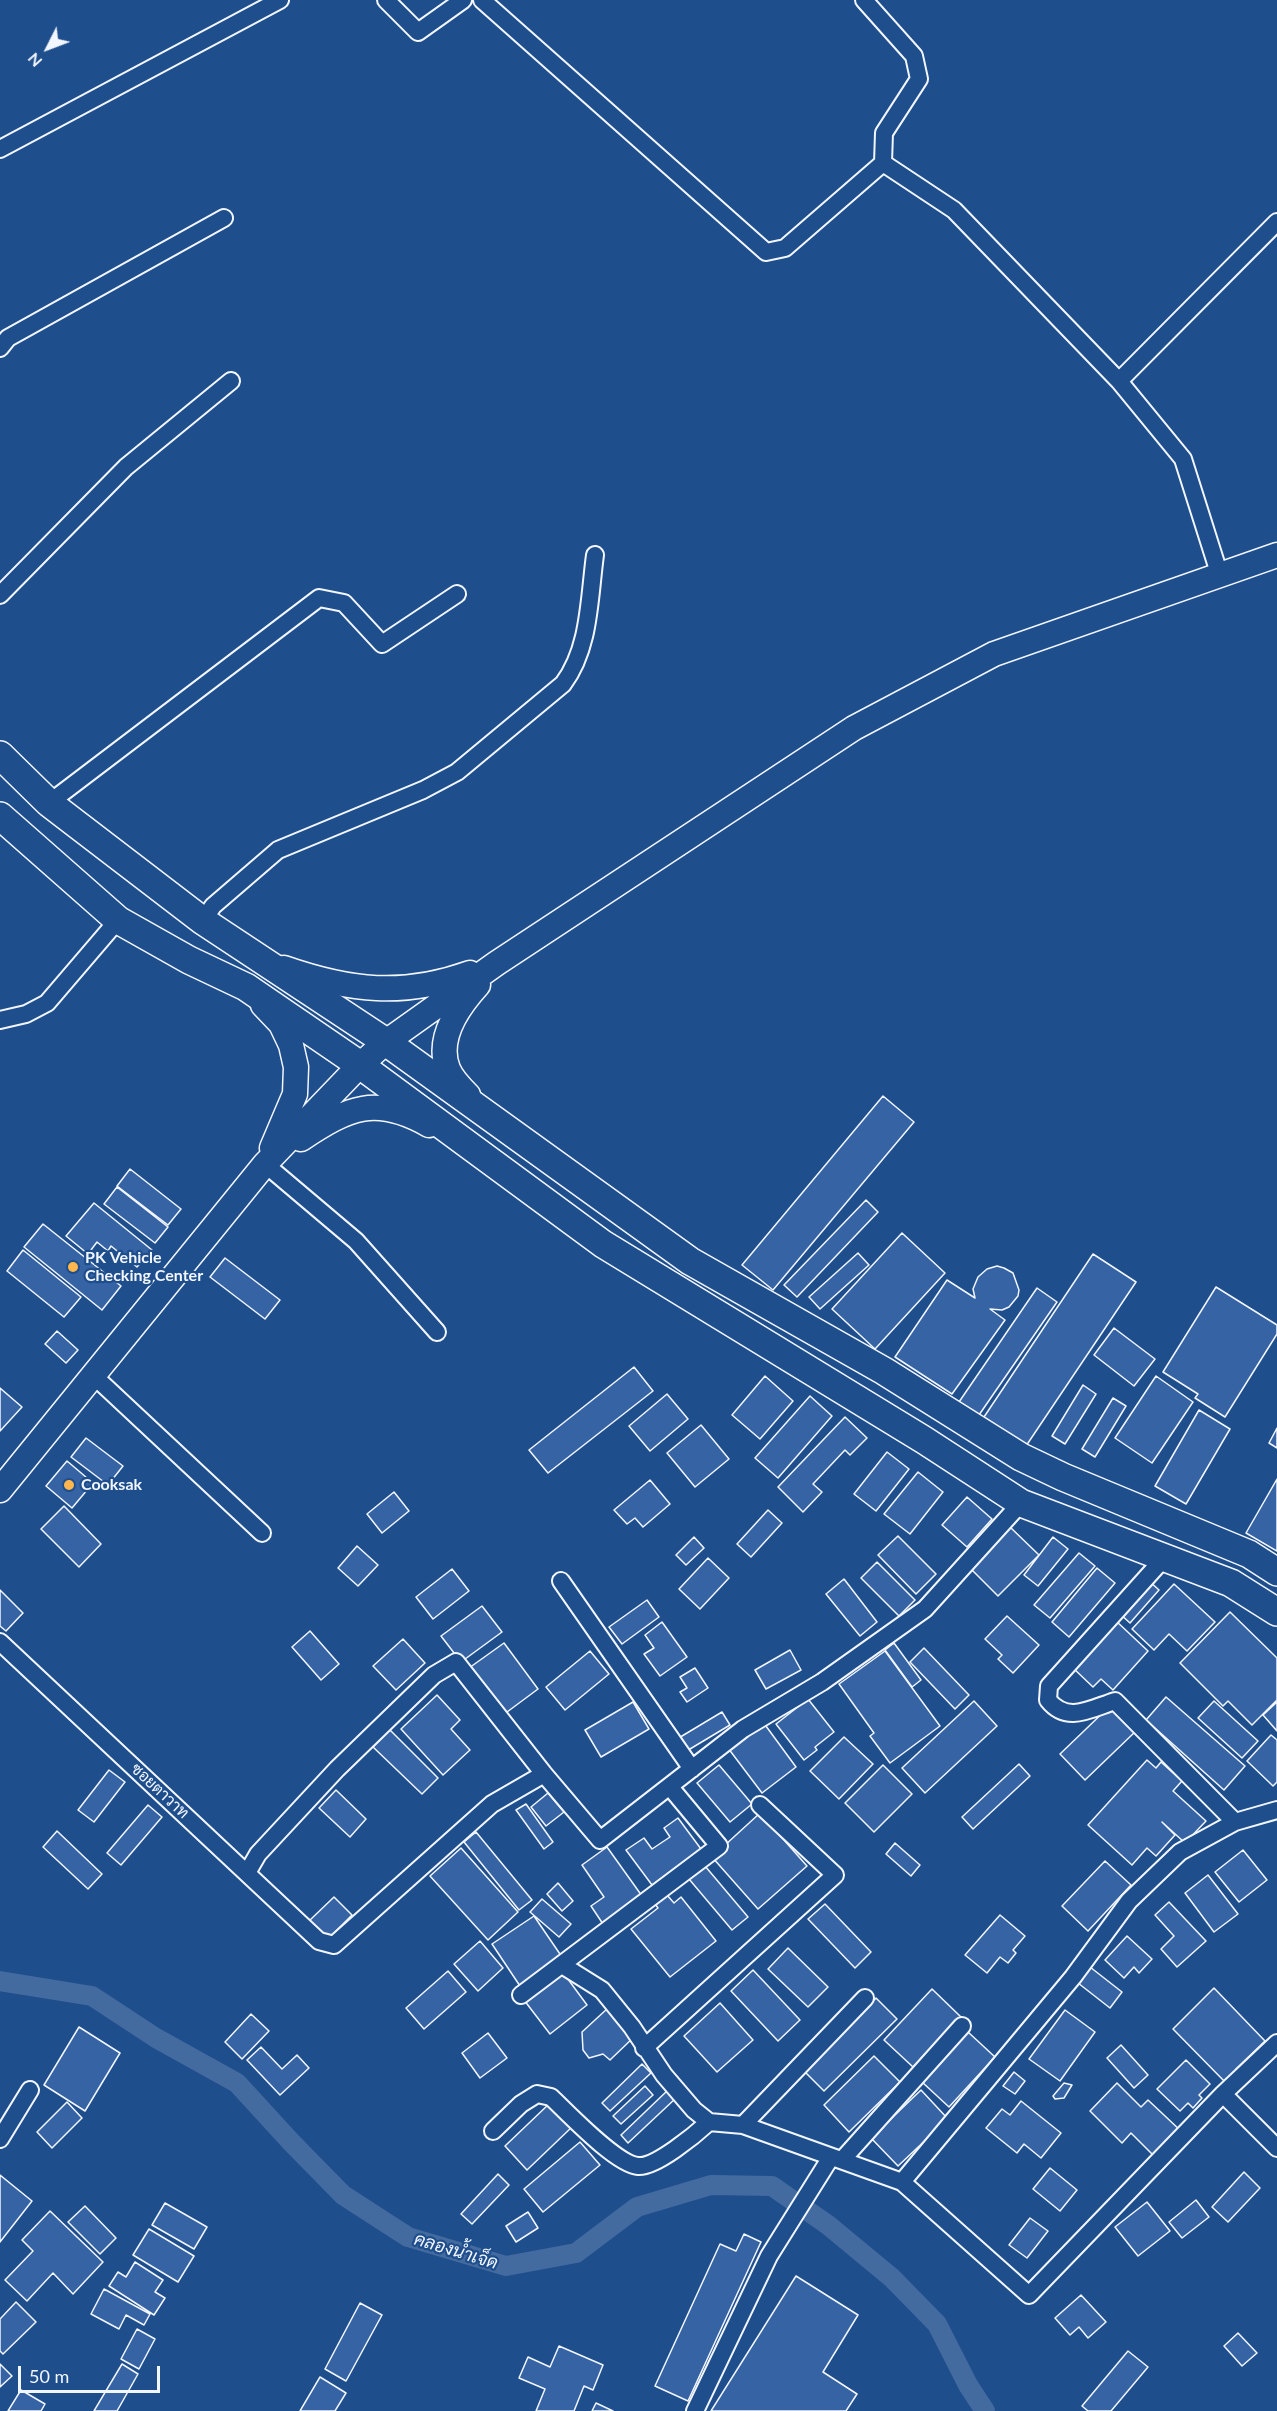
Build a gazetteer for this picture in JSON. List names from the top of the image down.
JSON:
{
  "streets": {
    "street": ["ซอยตาวาท"]
  },
  "water": ["คลองน้ำเจ็ด"],
  "places": ["PK Vehicle Checking Center", "Cooksak"],
  "scale_bar": "50 m",
  "north": "bottom left"
}
